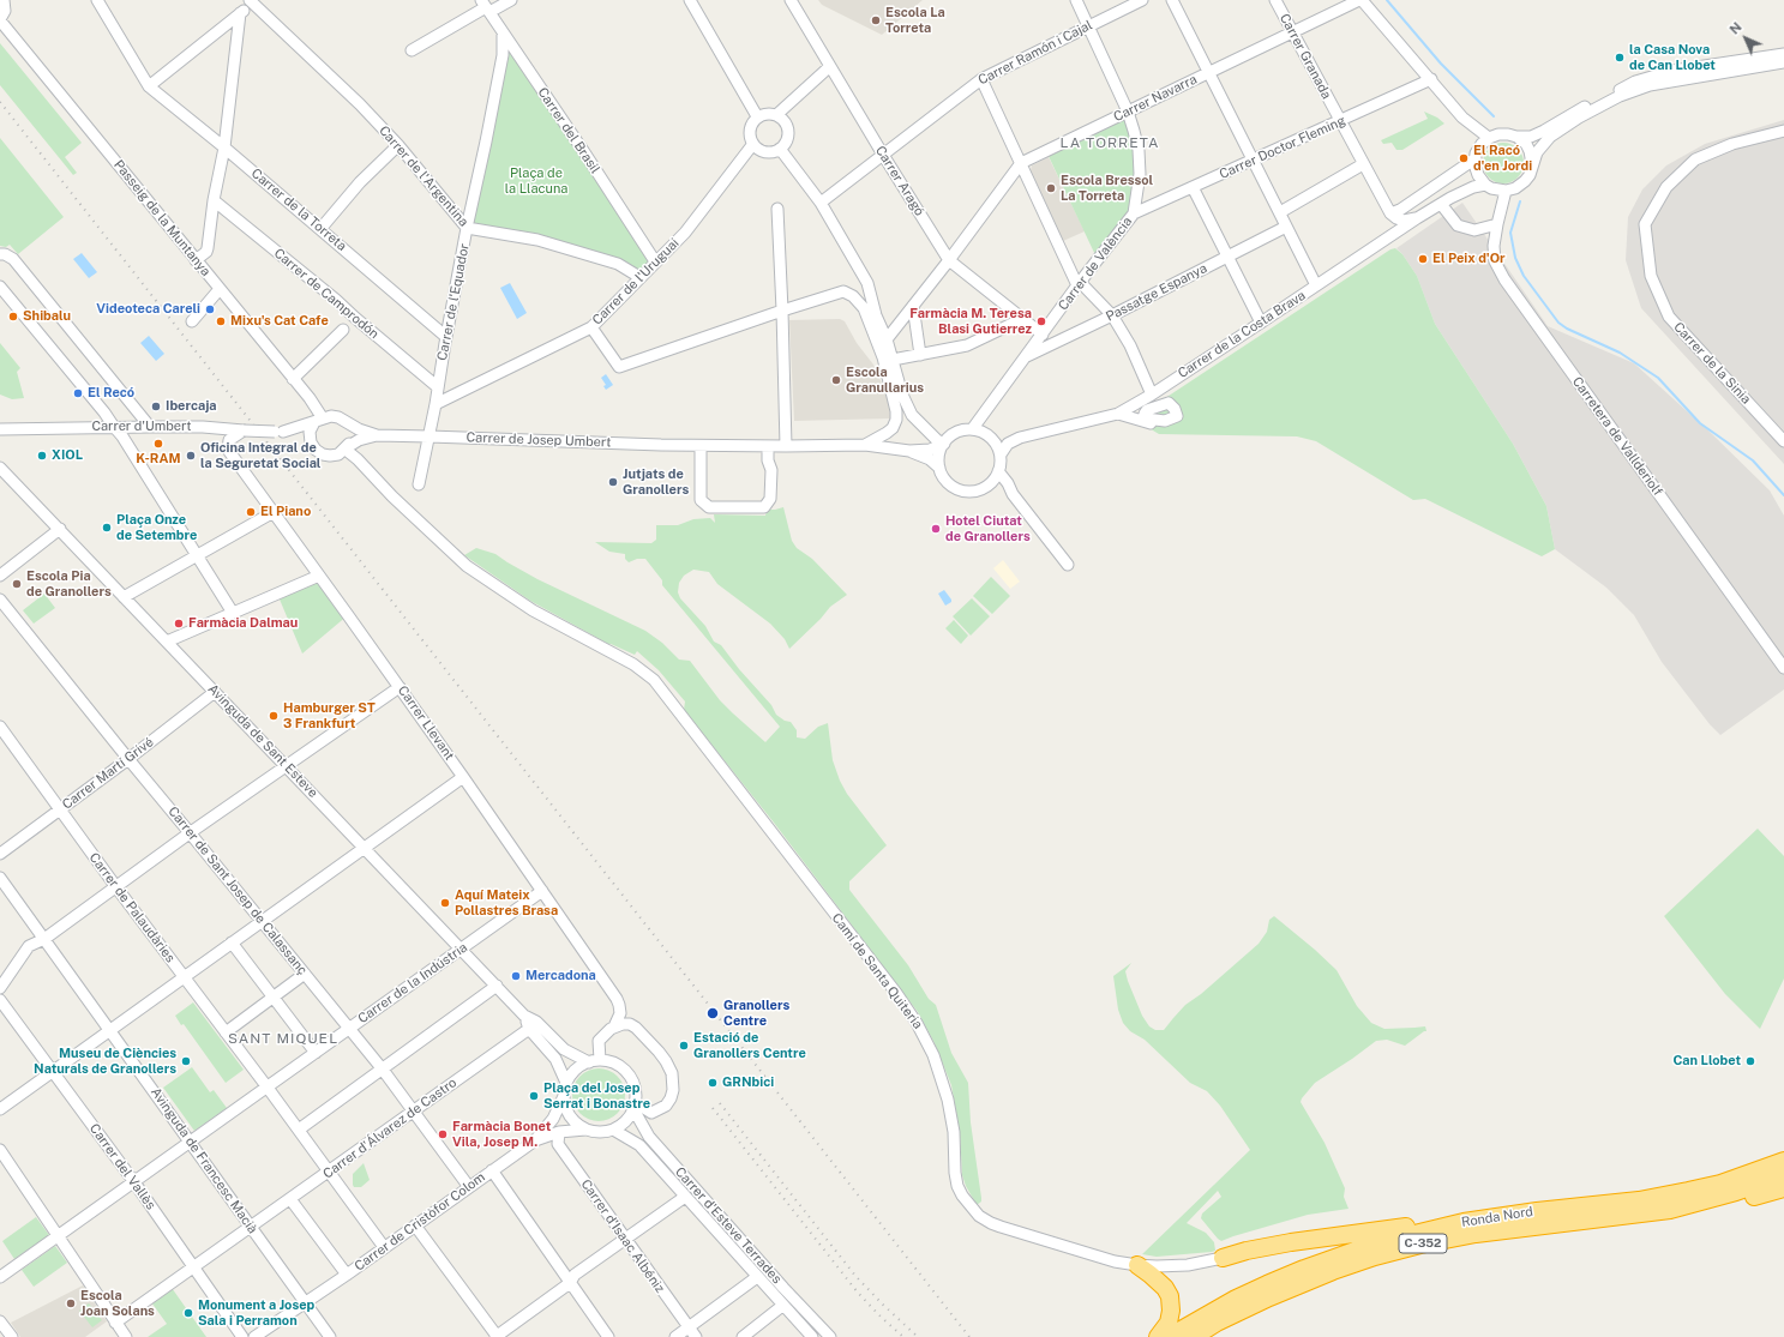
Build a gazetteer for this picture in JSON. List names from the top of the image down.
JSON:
{
  "streets": {
    "highway": ["Ronda Nord", "C-352"],
    "street": [
      "Carrer Ramón i Cajal",
      "Carrer Granada",
      "Carrer Navarra",
      "Carrer del Brasil",
      "Carrer Doctor Fleming",
      "Carrer de l'Argentina",
      "Carrer Aragó",
      "Carrer de la Torreta",
      "Passeig de la Muntanya",
      "Carrer de València",
      "Carrer de l'Uruguai",
      "Passatge Espanya",
      "Carrer de Camprodón",
      "Carrer de l'Equador",
      "Carrer de la Costa Brava",
      "Carrer de la Sinia",
      "Carrer d'Umbert",
      "Carretera de Vallderiolf",
      "Carrer de Josep Umbert",
      "Carrer Llevant",
      "Avinguda de Sant Esteve",
      "Carrer Martí Grivé",
      "Carrer de Sant Josep de Calassanç",
      "Carrer de Palaudàries",
      "Camí de Santa Quiteria",
      "Carrer de la Indústria",
      "Carrer d'Álvarez de Castro",
      "Avinguda de Francesc Macià",
      "Carrer del Vallès",
      "Carrer de Cristòfor Colom",
      "Carrer d'Esteve Terrades",
      "Carrer d'Isaac Albéniz"
    ]
  },
  "crossings": [
    ["Carrer Ramón i Cajal", "Carrer Aragó"],
    ["Carrer Ramón i Cajal", "Carrer de València"],
    ["Carrer Granada", "Carrer Navarra"],
    ["Carrer Granada", "Carrer Doctor Fleming"],
    ["Carrer Navarra", "Carrer Aragó"],
    ["Carrer Navarra", "Carrer de València"],
    ["Carrer del Brasil", "Carrer de l'Uruguai"],
    ["Carrer del Brasil", "Carrer de l'Equador"],
    ["Carrer Doctor Fleming", "Carrer de València"],
    ["Carrer de l'Argentina", "Carrer de l'Uruguai"],
    ["Carrer de l'Argentina", "Carrer de l'Equador"],
    ["Carrer Aragó", "Carrer de València"],
    ["Carrer de la Torreta", "Carrer de l'Equador"],
    ["Passeig de la Muntanya", "Camí de Santa Quiteria"],
    ["Carrer de València", "Passatge Espanya"],
    ["Carrer de València", "Carrer de la Costa Brava"],
    ["Carrer de l'Uruguai", "Carrer de l'Equador"],
    ["Carrer de Camprodón", "Carrer de l'Equador"],
    ["Carrer de l'Equador", "Carrer de Josep Umbert"],
    ["Carrer de la Costa Brava", "Carretera de Vallderiolf"],
    ["Carrer d'Umbert", "Carrer Llevant"],
    ["Carrer Llevant", "Carrer de la Indústria"],
    ["Avinguda de Sant Esteve", "Carrer Martí Grivé"],
    ["Avinguda de Sant Esteve", "Carrer de la Indústria"],
    ["Avinguda de Sant Esteve", "Carrer d'Álvarez de Castro"],
    ["Avinguda de Sant Esteve", "Carrer de Cristòfor Colom"],
    ["Avinguda de Sant Esteve", "Carrer d'Esteve Terrades"],
    ["Carrer Martí Grivé", "Carrer de Sant Josep de Calassanç"],
    ["Carrer Martí Grivé", "Carrer de Palaudàries"],
    ["Carrer de Sant Josep de Calassanç", "Carrer de la Indústria"],
    ["Carrer de Sant Josep de Calassanç", "Carrer d'Álvarez de Castro"],
    ["Carrer de Sant Josep de Calassanç", "Carrer de Cristòfor Colom"],
    ["Carrer de Palaudàries", "Carrer de la Indústria"],
    ["Carrer de Palaudàries", "Carrer d'Álvarez de Castro"],
    ["Carrer de Palaudàries", "Carrer de Cristòfor Colom"],
    ["Carrer de la Indústria", "Avinguda de Francesc Macià"],
    ["Carrer de la Indústria", "Carrer del Vallès"],
    ["Carrer d'Álvarez de Castro", "Avinguda de Francesc Macià"],
    ["Carrer d'Álvarez de Castro", "Carrer del Vallès"],
    ["Avinguda de Francesc Macià", "Carrer de Cristòfor Colom"],
    ["Carrer de Cristòfor Colom", "Carrer d'Esteve Terrades"],
    ["Carrer de Cristòfor Colom", "Carrer d'Isaac Albéniz"]
  ],
  "districts": ["LA TORRETA", "SANT MIQUEL"],
  "parks": ["Plaça de la Llacuna"],
  "places": [
    "Escola La Torreta",
    "la Casa Nova de Can Llobet",
    "El Racó d'en Jordi",
    "Escola Bressol La Torreta",
    "El Peix d'Or",
    "Videoteca Careli",
    "Shibalu",
    "Mixu's Cat Cafe",
    "Farmàcia M. Teresa Blasi Gutierrez",
    "Escola Granullarius",
    "El Recó",
    "Ibercaja",
    "K-RAM",
    "XIOL",
    "Oficina Integral de la Seguretat Social",
    "Jutjats de Granollers",
    "El Piano",
    "Plaça Onze de Setembre",
    "Hotel Ciutat de Granollers",
    "Escola Pia de Granollers",
    "Farmàcia Dalmau",
    "Hamburger ST 3 Frankfurt",
    "Aquí Mateix Pollastres Brasa",
    "Mercadona",
    "Granollers Centre",
    "Estació de Granollers Centre",
    "Museu de Ciències Naturals de Granollers",
    "Can Llobet",
    "GRNbici",
    "Plaça del Josep Serrat i Bonastre",
    "Farmàcia Bonet Vila, Josep M.",
    "Escola Joan Solans",
    "Monument a Josep Sala i Perramon"
  ],
  "north": "top left"
}
